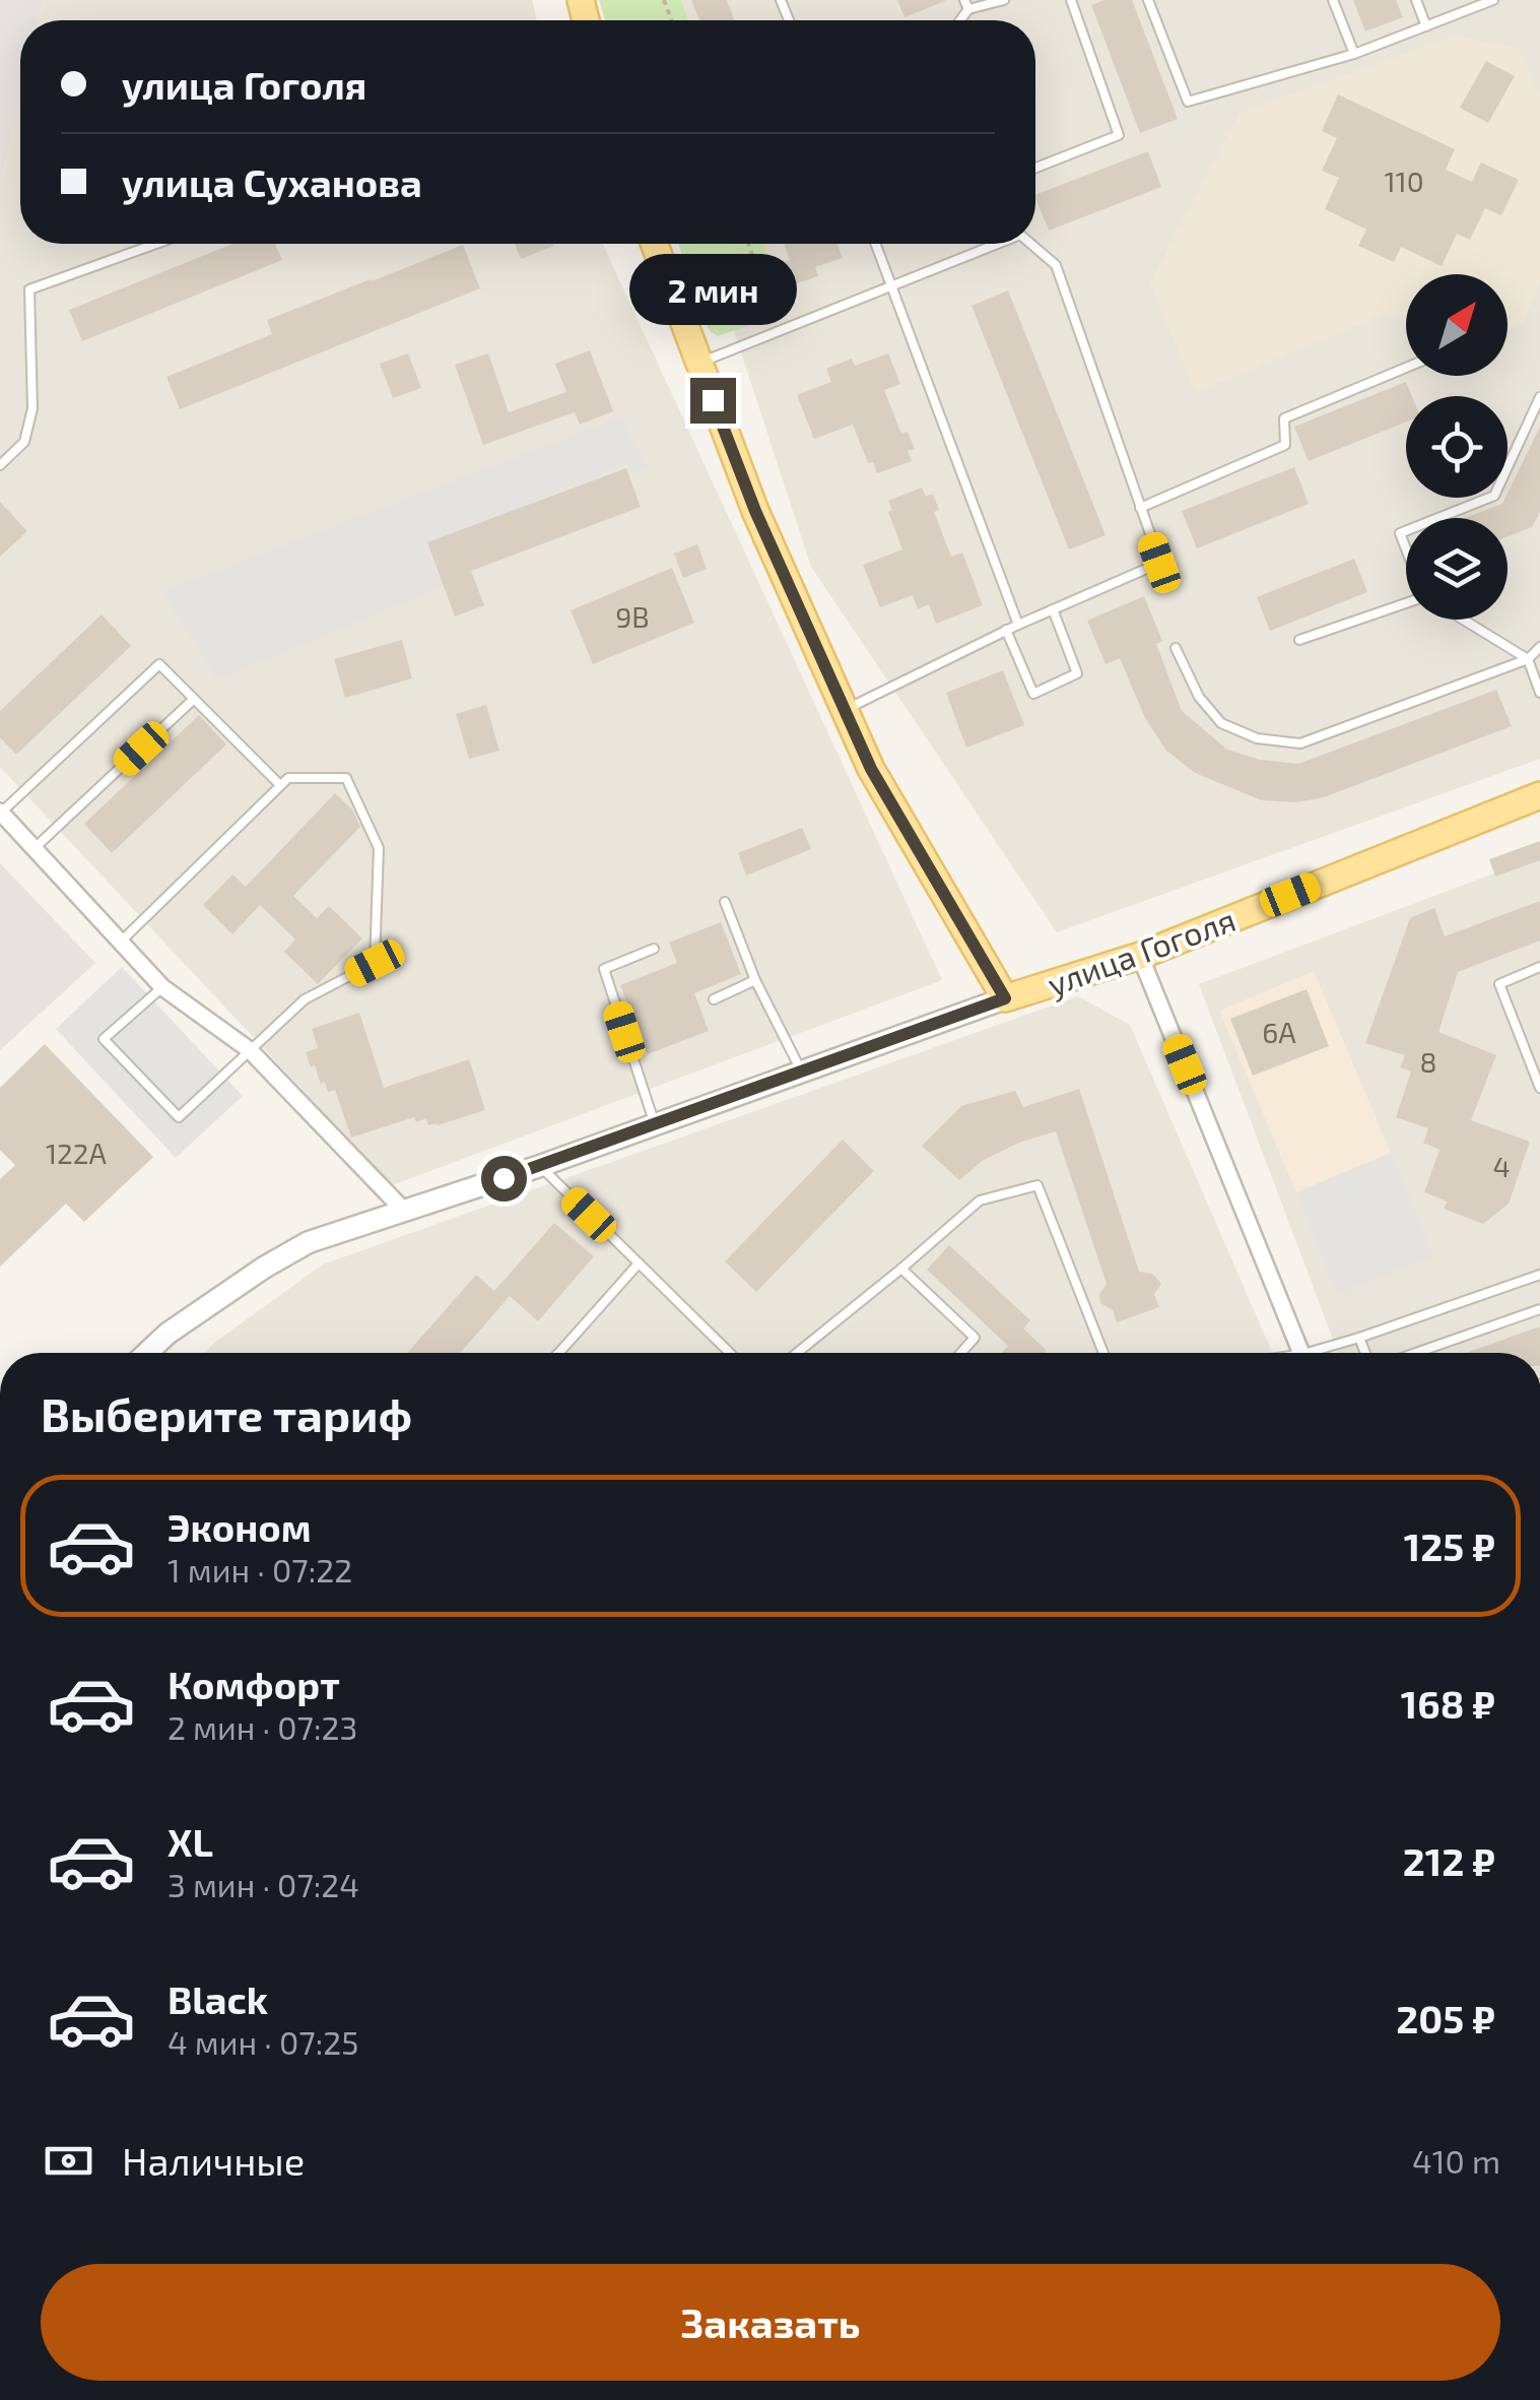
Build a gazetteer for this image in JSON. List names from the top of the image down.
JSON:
{
  "streets": {
    "main road": ["улица Гоголя"]
  },
  "house_numbers": [
    "110",
    "9В",
    "6А",
    "8",
    "122А",
    "4"
  ],
  "north": "top right",
  "page": {
    "banner": ["улица Гоголя", "улица Суханова"],
    "bubble": "2 мин",
    "heading": "Выберите тариф",
    "list": [
      {
        "name": "Эконом",
        "note": "1 мин · 07:22",
        "value": "125 ₽"
      },
      {
        "name": "Комфорт",
        "note": "2 мин · 07:23",
        "value": "168 ₽"
      },
      {
        "name": "XL",
        "note": "3 мин · 07:24",
        "value": "212 ₽"
      },
      {
        "name": "Black",
        "note": "4 мин · 07:25",
        "value": "205 ₽"
      }
    ],
    "pay": ["Наличные", "410 m"],
    "buttons": "Заказать"
  }
}
